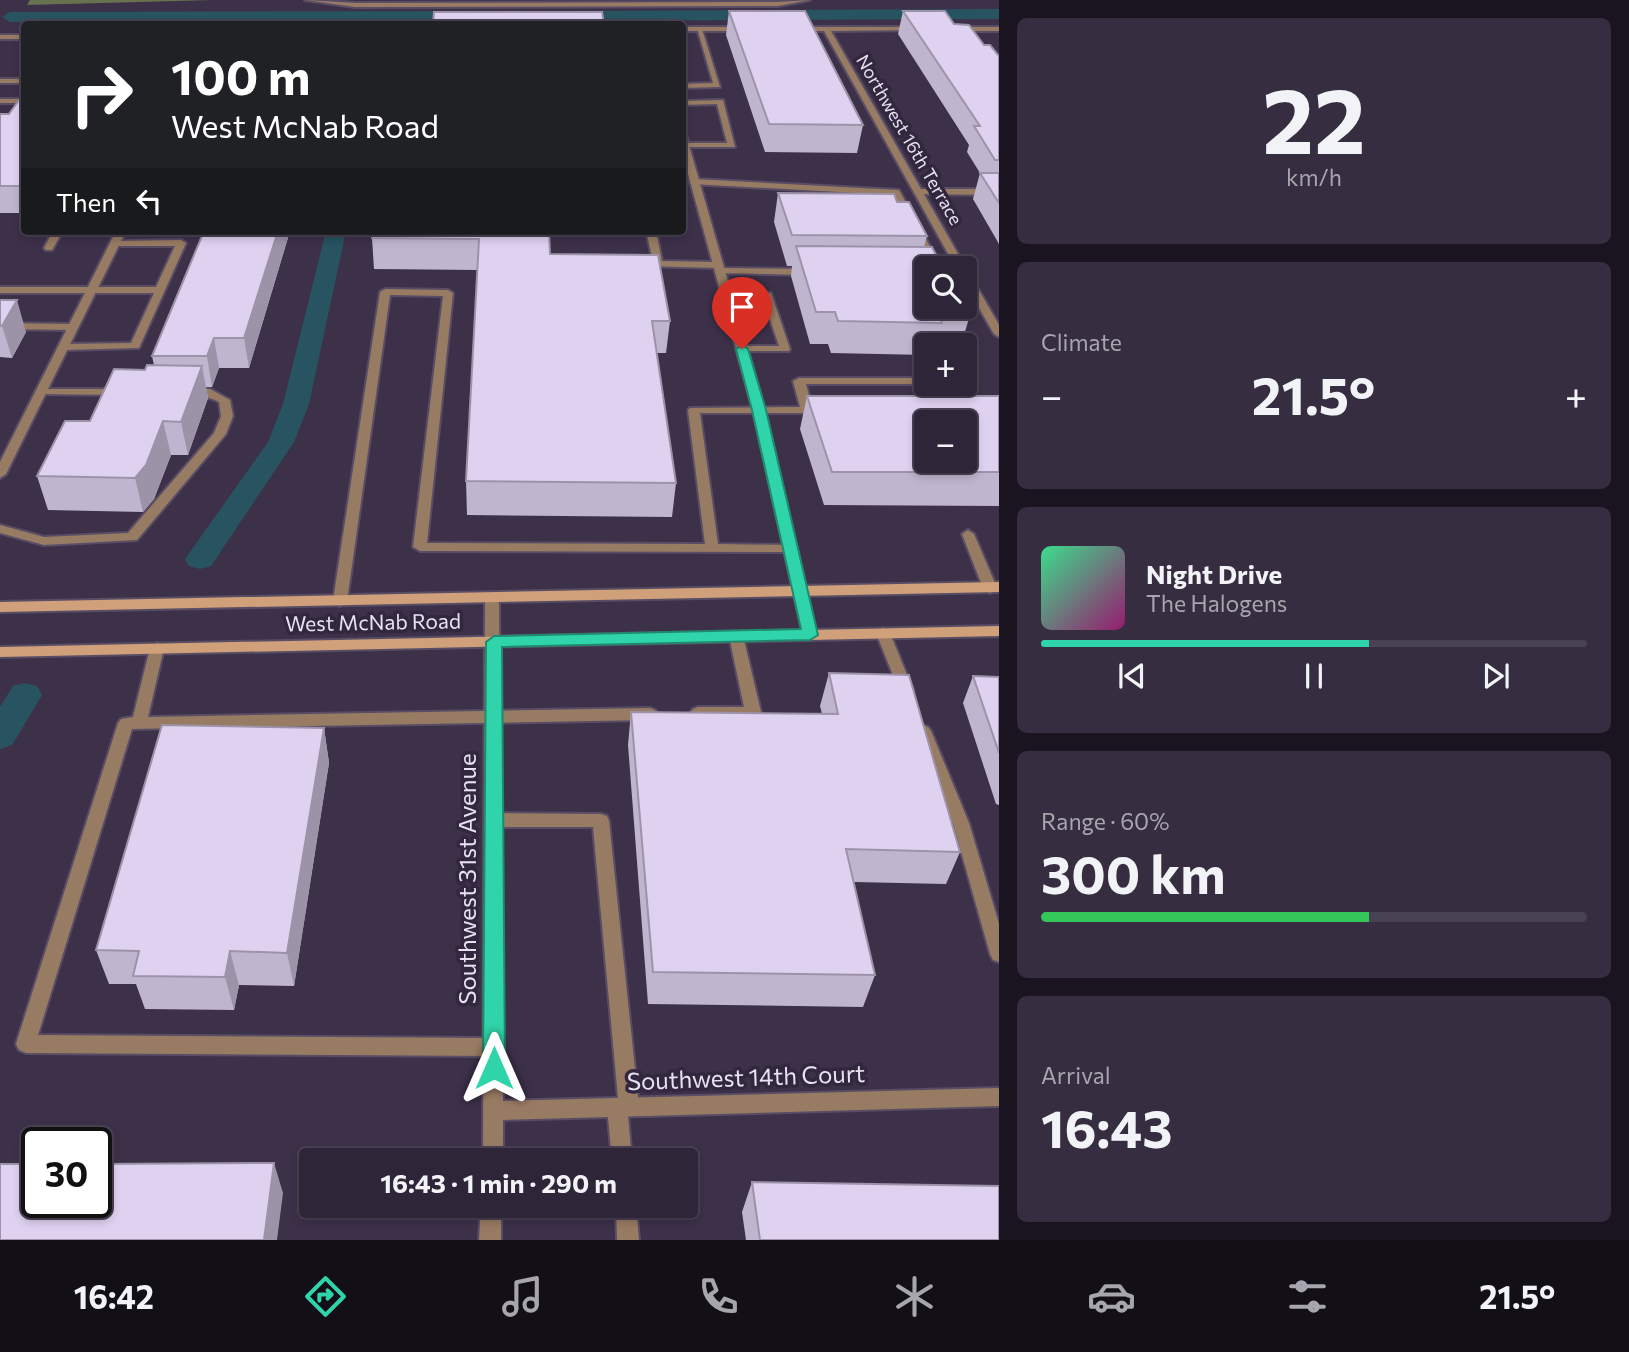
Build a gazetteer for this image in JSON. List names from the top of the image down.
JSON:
{
  "streets": {
    "main road": ["West McNab Road"],
    "street": ["Northwest 16th Terrace", "Southwest 31st Avenue", "Southwest 14th Court"]
  },
  "crossings": [
    ["West McNab Road", "Southwest 31st Avenue"],
    ["Southwest 31st Avenue", "Southwest 14th Court"]
  ],
  "page": {
    "tile": [
      ["22", "km/h"],
      "Climate",
      ["Range · 60%", "300 km"],
      ["Arrival", "16:43"]
    ],
    "turn": ["100 m", "West McNab Road"],
    "then": "Then",
    "map_buttons": ["+", "−"],
    "heat": ["−", "21.5°", "+"],
    "song": ["Night Drive", "The Halogens"],
    "limit": "30",
    "trip": "16:43 · 1 min · 290 m",
    "tabs": ["16:42", "21.5°"]
  }
}
